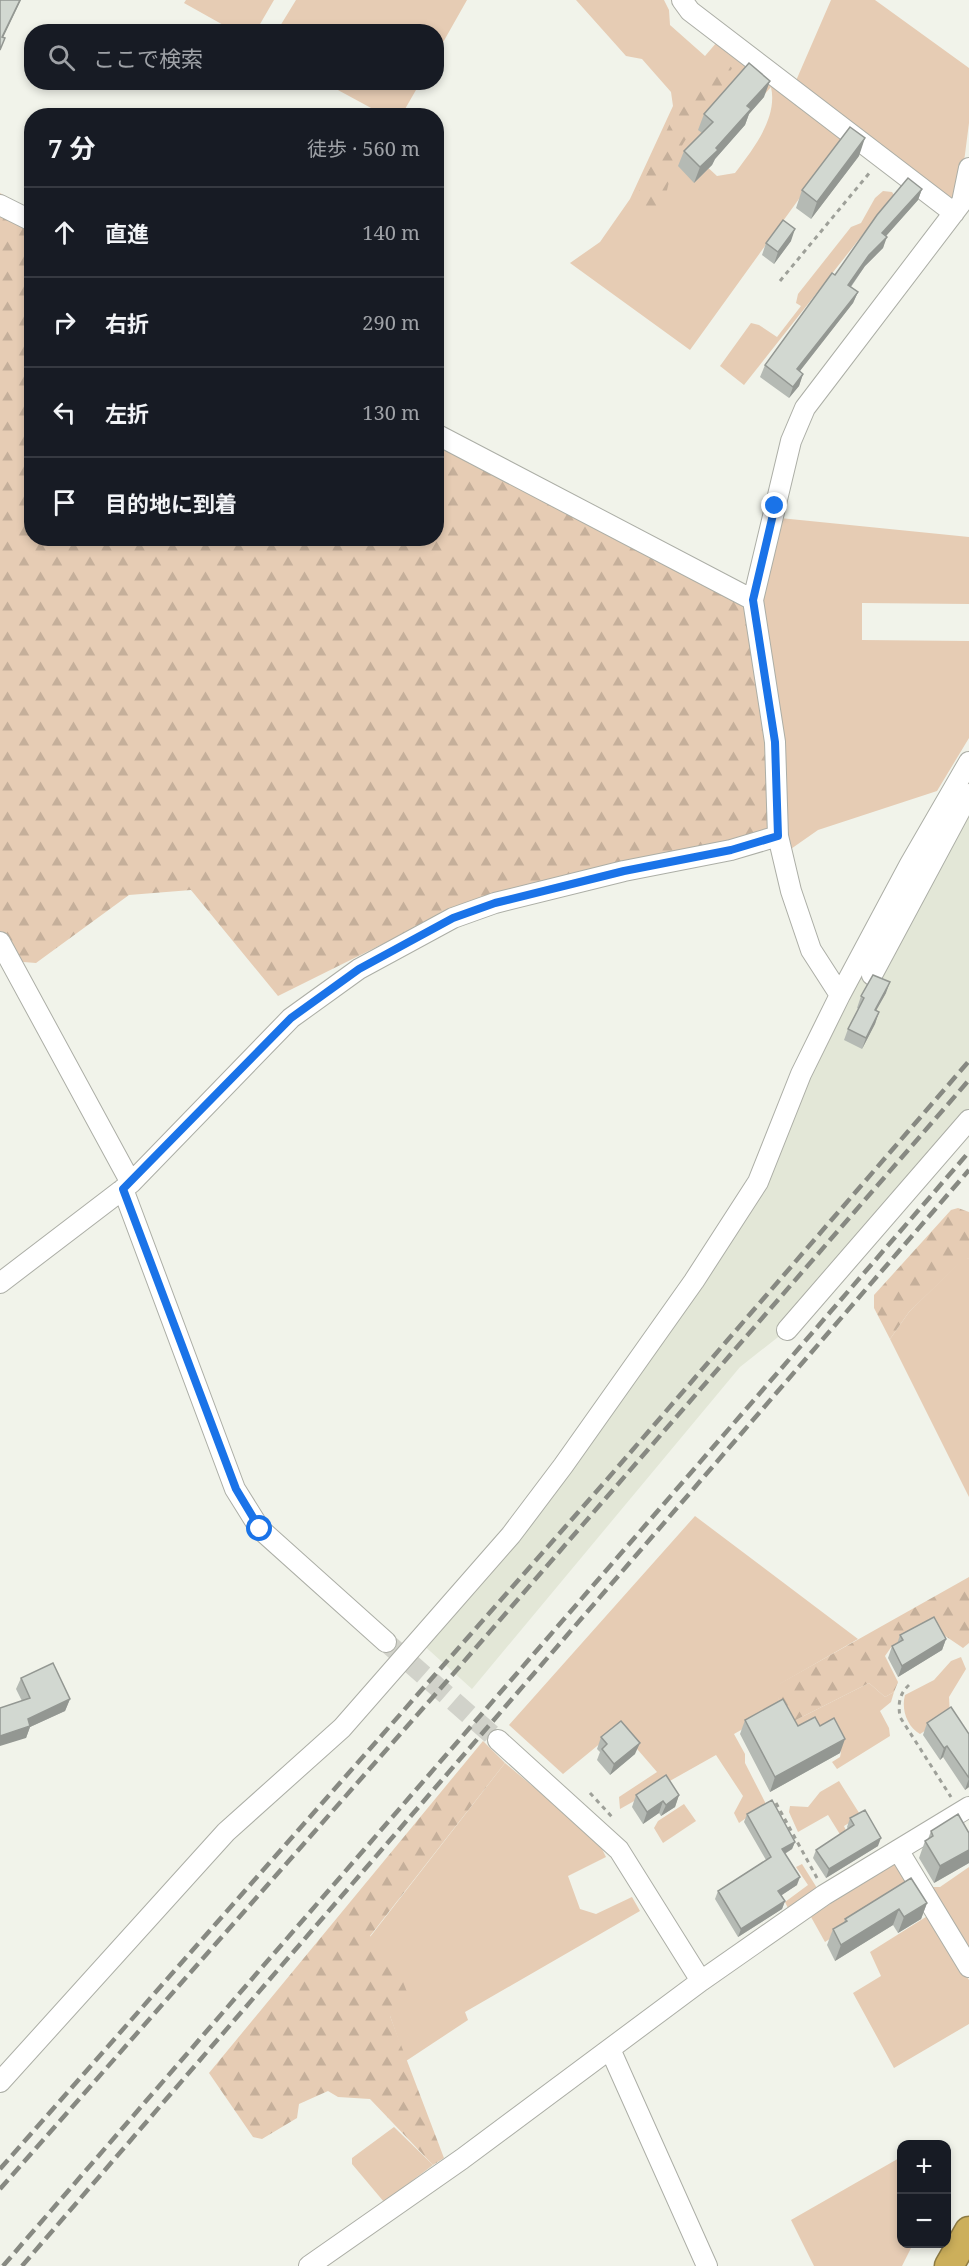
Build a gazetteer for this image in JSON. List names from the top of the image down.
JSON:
{
  "page": {
    "search": "ここで検索",
    "heading": ["7 分", "徒歩 · 560 m"],
    "list": [
      ["直進", "140 m"],
      ["右折", "290 m"],
      ["左折", "130 m"],
      "目的地に到着"
    ],
    "map_buttons": ["+", "−"]
  }
}
